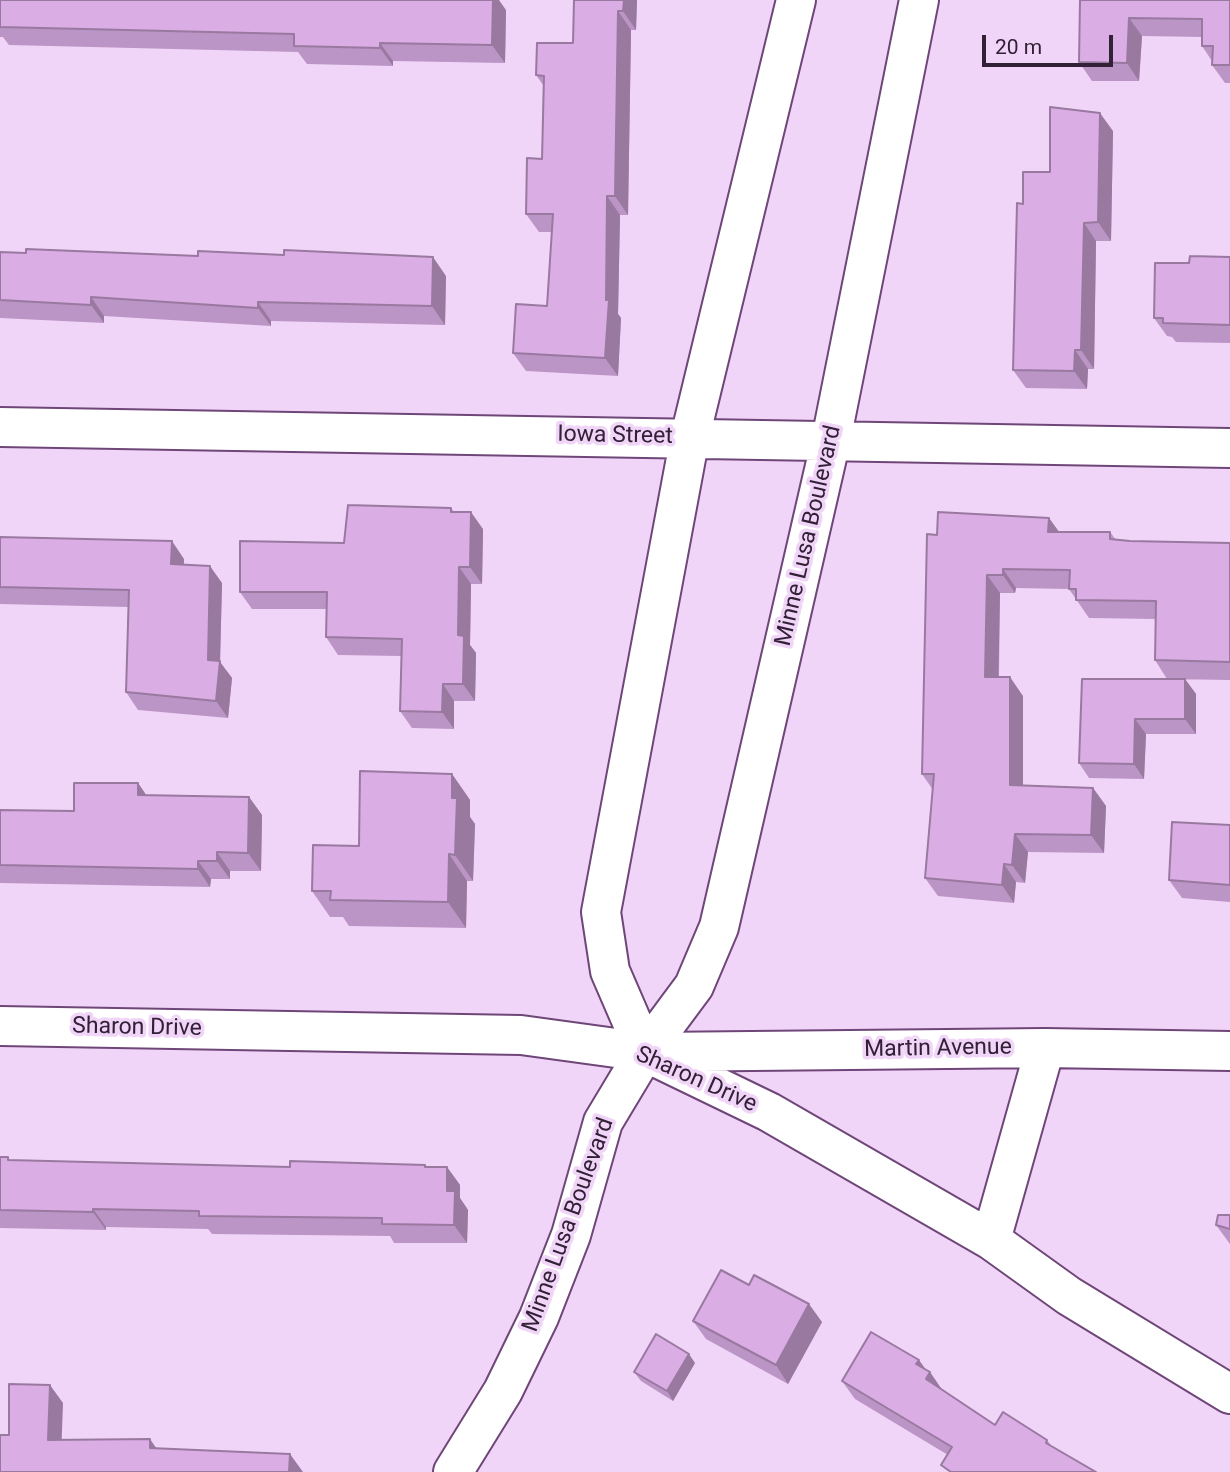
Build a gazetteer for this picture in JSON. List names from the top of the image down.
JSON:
{
  "streets": {
    "street": [
      "Iowa Street",
      "Minne Lusa Boulevard",
      "Sharon Drive",
      "Martin Avenue"
    ]
  },
  "crossings": [
    ["Iowa Street", "Minne Lusa Boulevard"],
    ["Minne Lusa Boulevard", "Sharon Drive"],
    ["Minne Lusa Boulevard", "Martin Avenue"],
    ["Sharon Drive", "Martin Avenue"]
  ],
  "scale_bar": "20 m"
}
